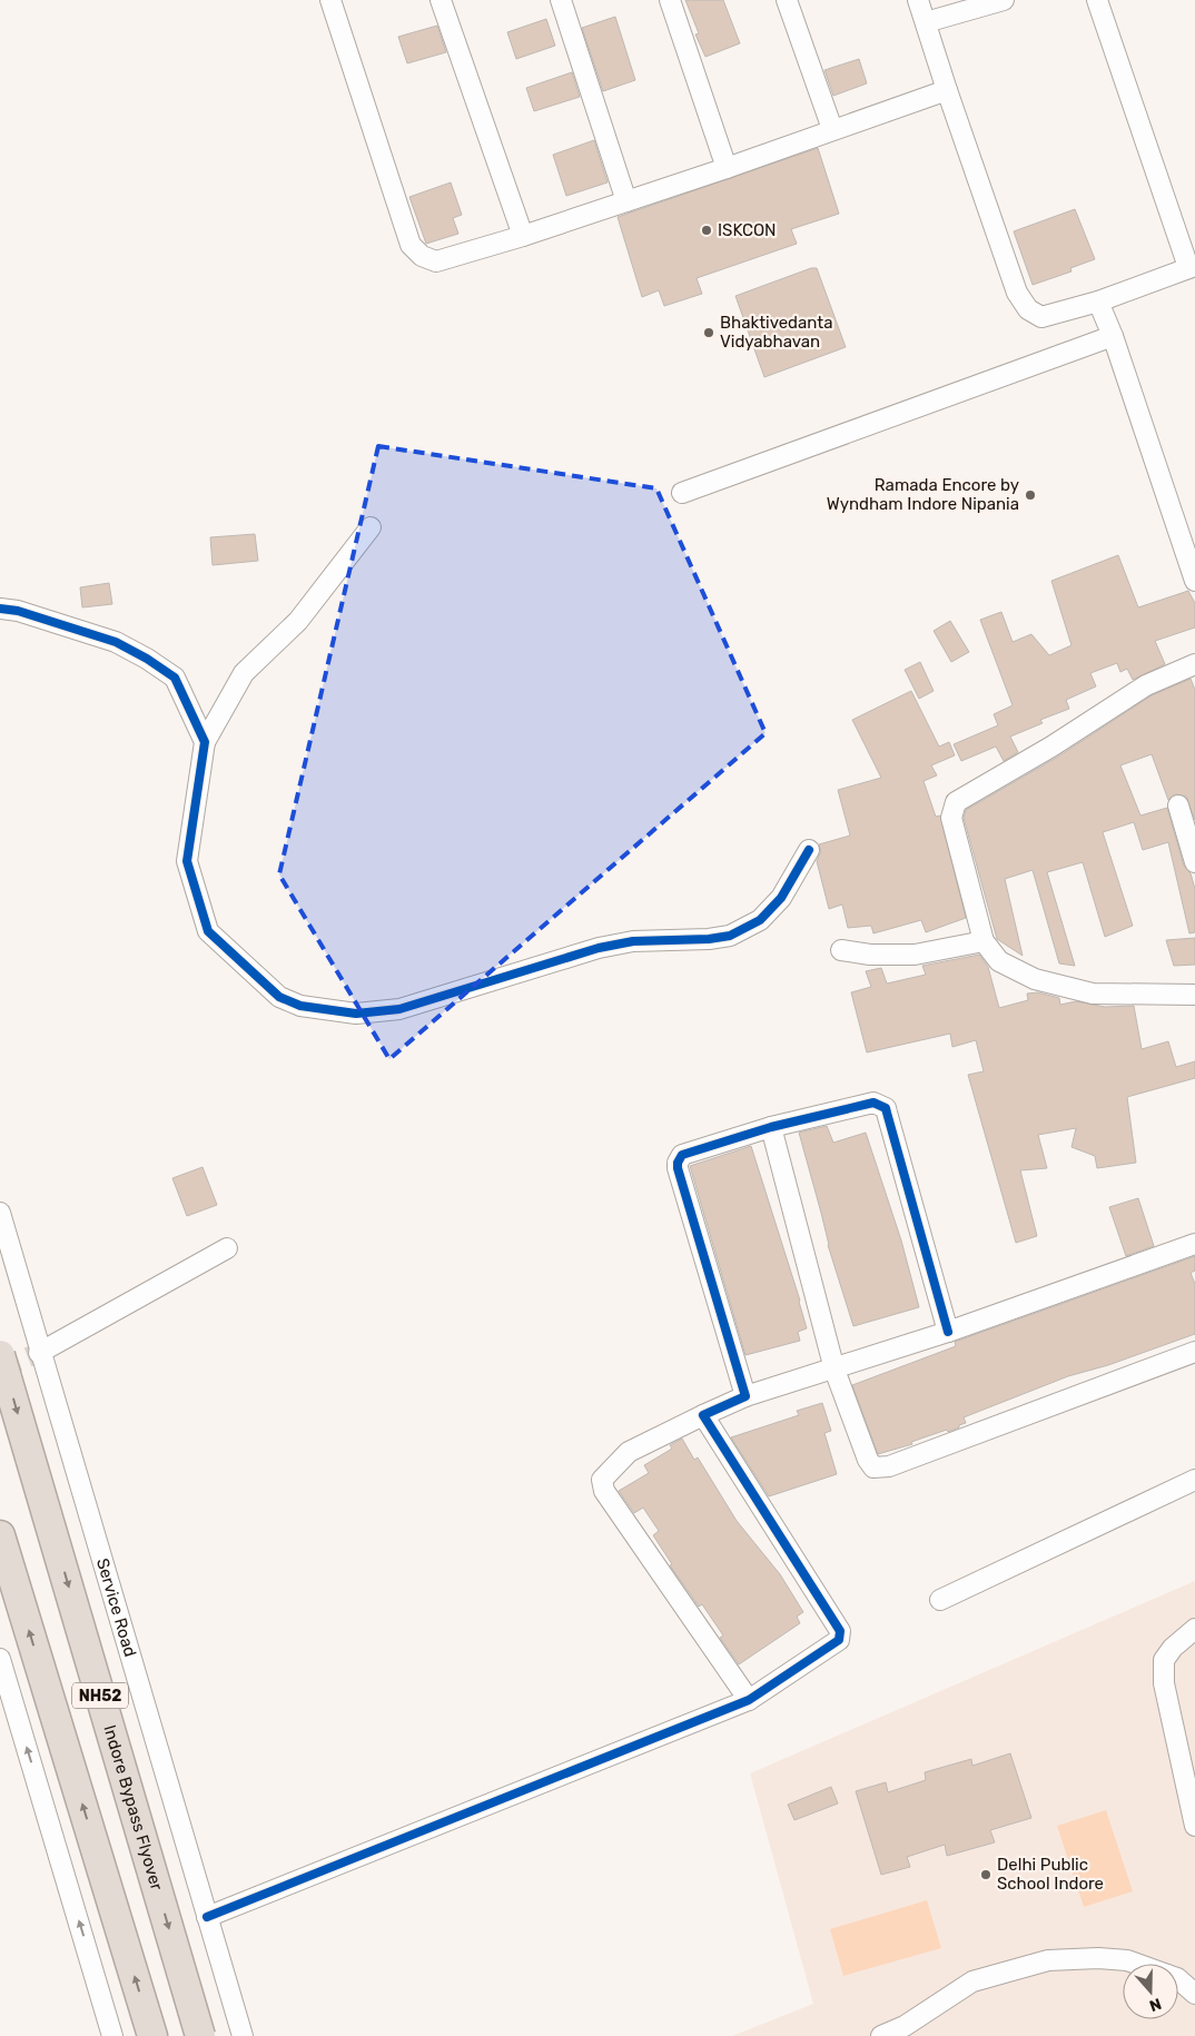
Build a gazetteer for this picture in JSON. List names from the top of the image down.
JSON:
{
  "streets": {
    "highway": ["NH52", "Indore Bypass Flyover"],
    "street": ["Service Road"]
  },
  "places": [
    "ISKCON",
    "Bhaktivedanta Vidyabhavan",
    "Ramada Encore by Wyndham Indore Nipania",
    "Delhi Public School Indore"
  ],
  "north": "bottom"
}
